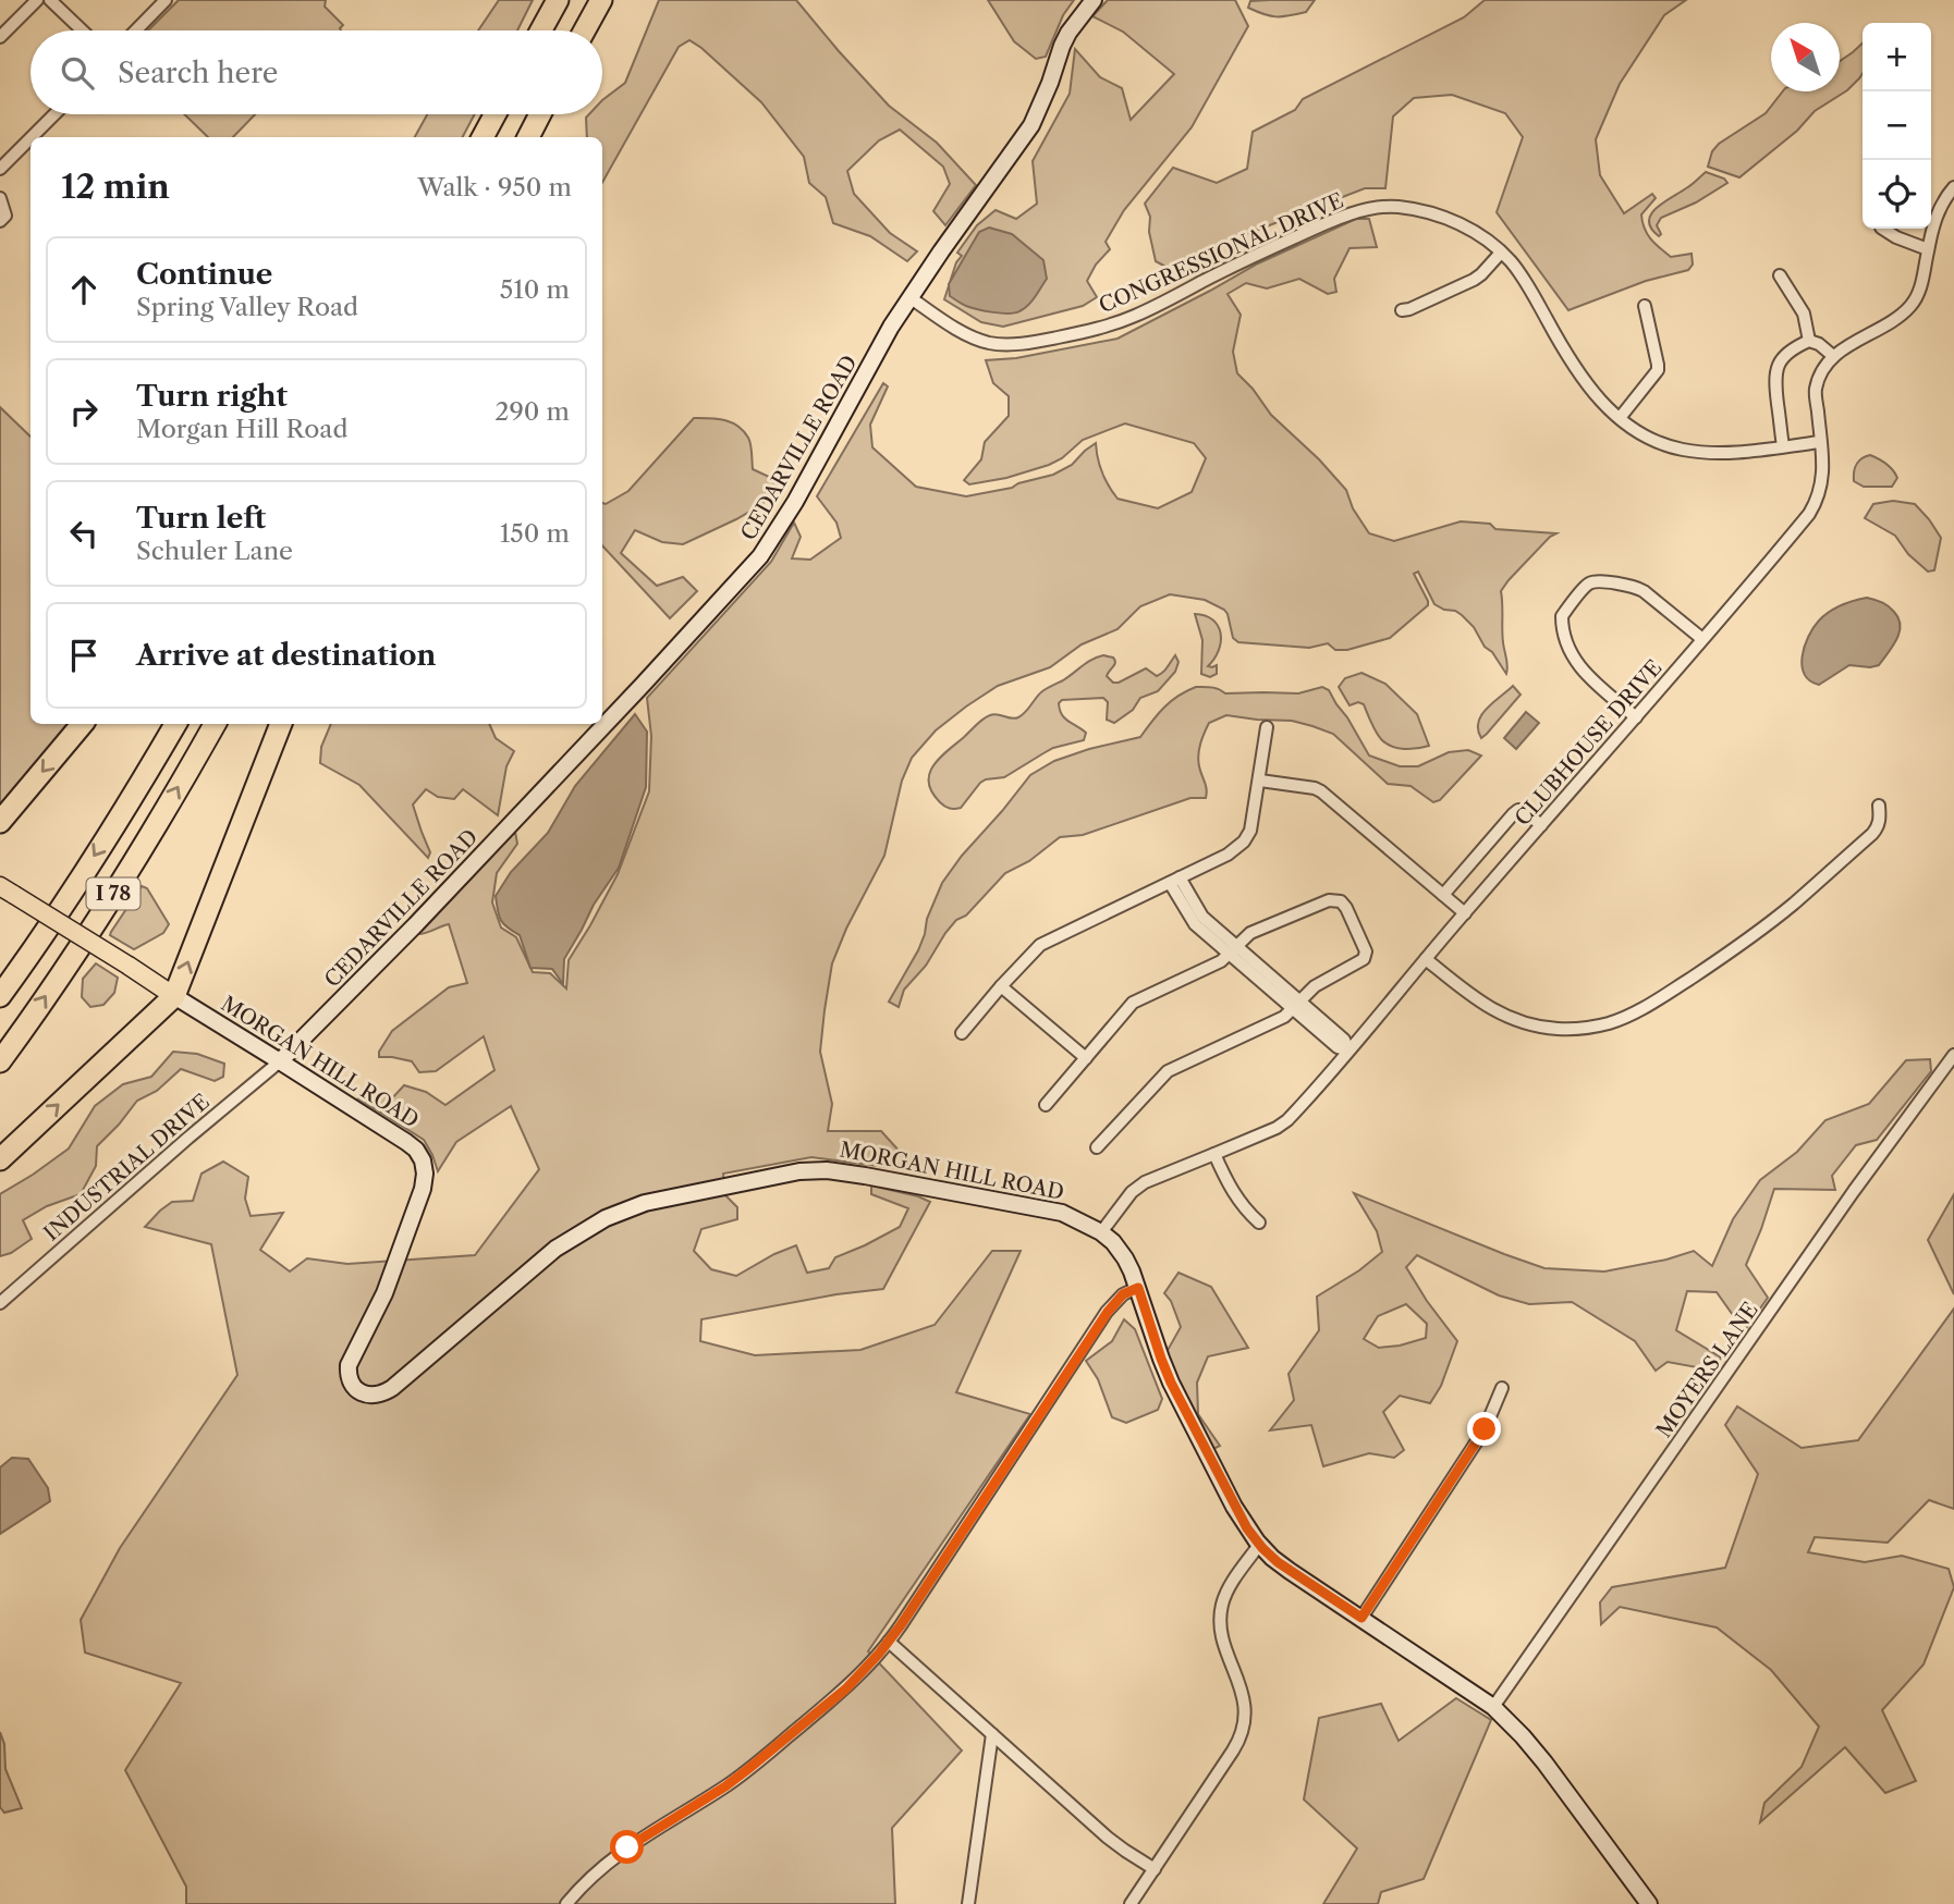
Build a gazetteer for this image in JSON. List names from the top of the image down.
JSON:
{
  "streets": {
    "highway": ["I 78"],
    "main road": ["CEDARVILLE ROAD", "MORGAN HILL ROAD"],
    "street": [
      "CONGRESSIONAL DRIVE",
      "CLUBHOUSE DRIVE",
      "INDUSTRIAL DRIVE",
      "MOYERS LANE"
    ]
  },
  "crossings": [
    ["CONGRESSIONAL DRIVE", "CEDARVILLE ROAD"],
    ["CONGRESSIONAL DRIVE", "CLUBHOUSE DRIVE"],
    ["CEDARVILLE ROAD", "MORGAN HILL ROAD"],
    ["CEDARVILLE ROAD", "INDUSTRIAL DRIVE"],
    ["CLUBHOUSE DRIVE", "MORGAN HILL ROAD"],
    ["MORGAN HILL ROAD", "INDUSTRIAL DRIVE"],
    ["MORGAN HILL ROAD", "MOYERS LANE"]
  ],
  "north": "top left",
  "page": {
    "map_buttons": ["+", "−"],
    "search": "Search here",
    "heading": ["12 min", "Walk · 950 m"],
    "list": [
      ["Continue", "Spring Valley Road", "510 m"],
      ["Turn right", "Morgan Hill Road", "290 m"],
      ["Turn left", "Schuler Lane", "150 m"],
      "Arrive at destination"
    ]
  }
}
